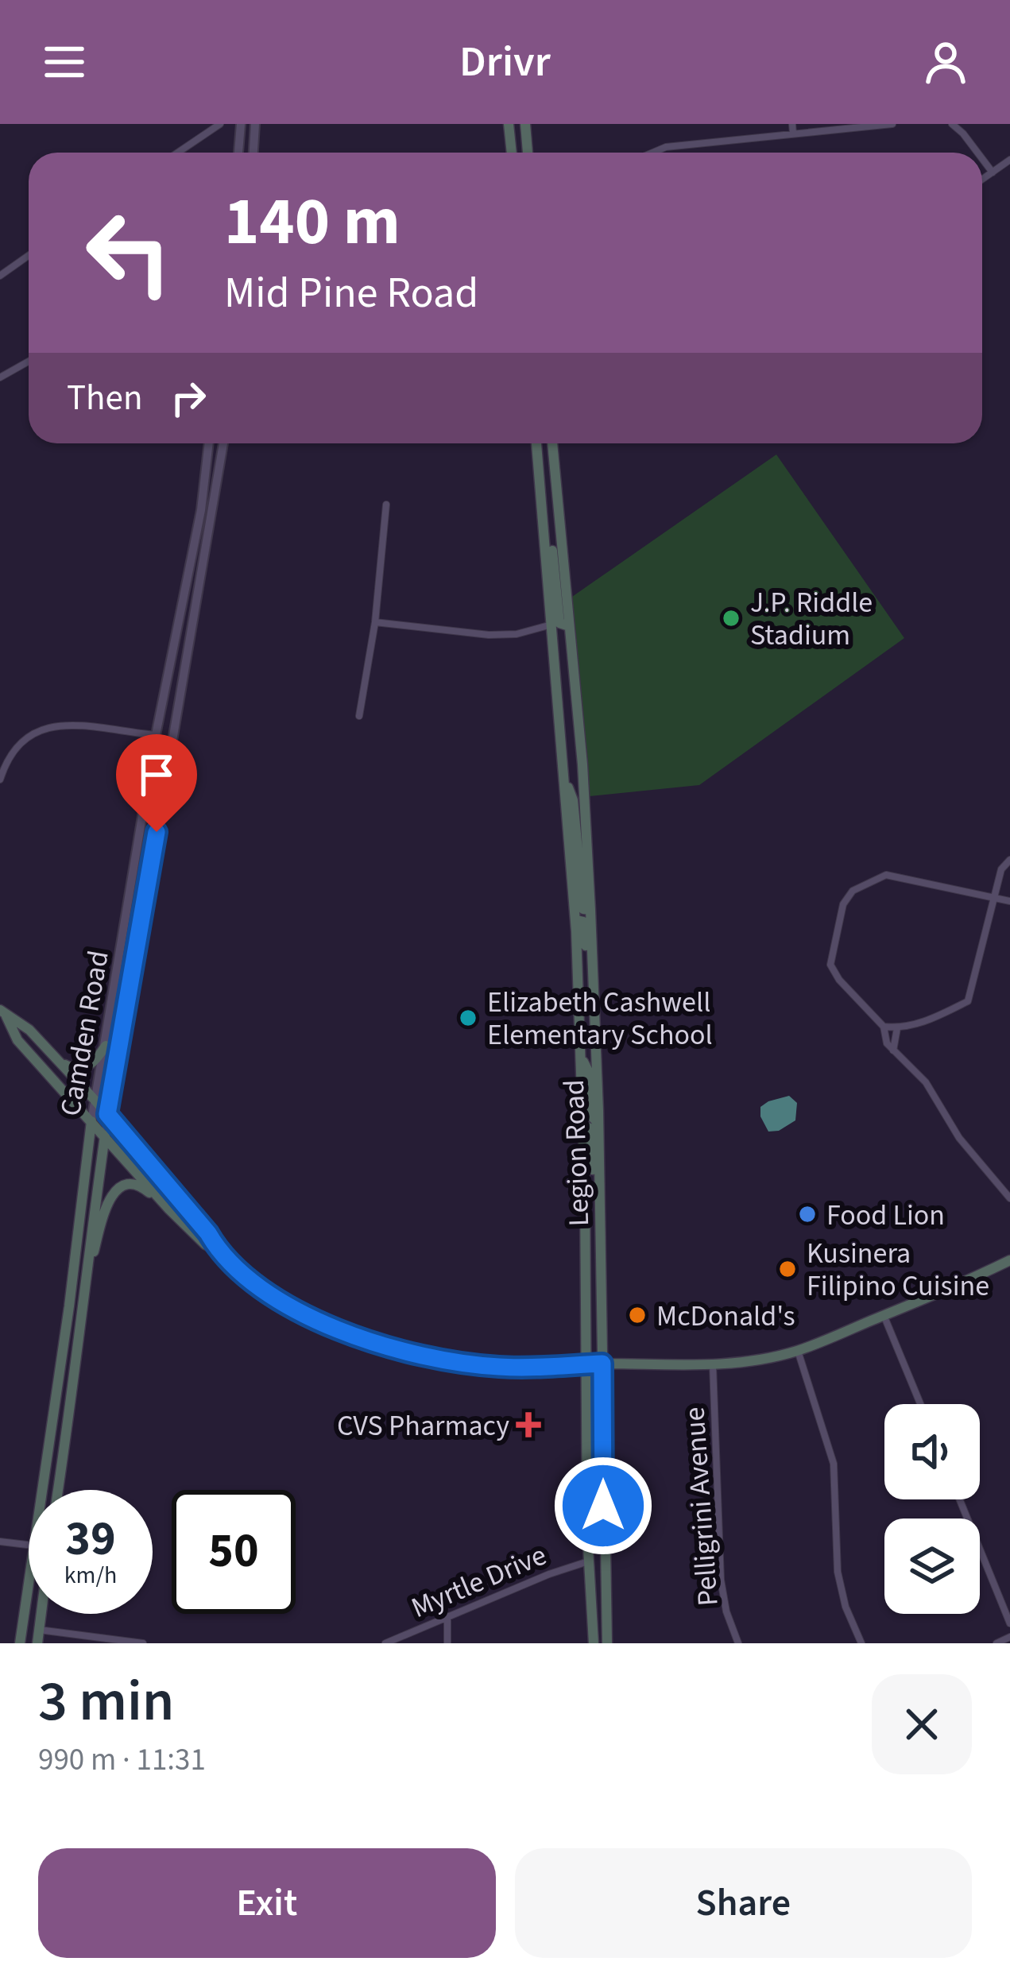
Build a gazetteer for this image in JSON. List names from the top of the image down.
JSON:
{
  "streets": {
    "main road": ["Camden Road", "Legion Road"],
    "street": ["Pelligrini Avenue", "Myrtle Drive"]
  },
  "crossings": [
    ["Legion Road", "Myrtle Drive"]
  ],
  "places": {
    "other": [
      "J.P. Riddle Stadium",
      "Elizabeth Cashwell Elementary School",
      "Food Lion",
      "Kusinera Filipino Cuisine",
      "McDonald's"
    ],
    "health": ["CVS Pharmacy"]
  },
  "page": {
    "header": "Drivr",
    "turn": ["140 m", "Mid Pine Road"],
    "then": "Then",
    "speed": "39 km/h",
    "limit": "50",
    "heading": ["3 min", "990 m · 11:31"],
    "buttons": ["Exit", "Share"]
  }
}
